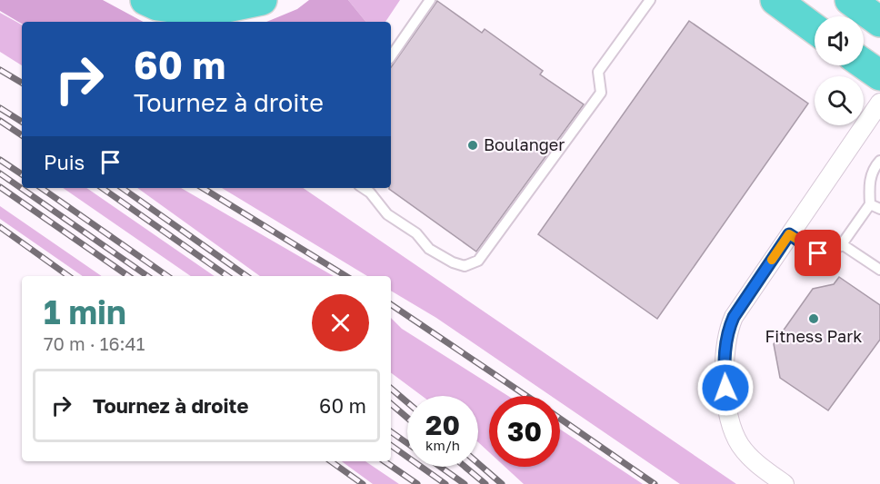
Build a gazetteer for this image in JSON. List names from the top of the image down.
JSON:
{
  "places": ["Boulanger", "Fitness Park"],
  "page": {
    "turn": ["60 m", "Tournez à droite"],
    "then": "Puis",
    "heading": ["1 min", "70 m · 16:41"],
    "list": [
      {
        "name": "Tournez à droite",
        "value": "60 m"
      }
    ],
    "speed": "20 km/h",
    "limit": "30"
  }
}
